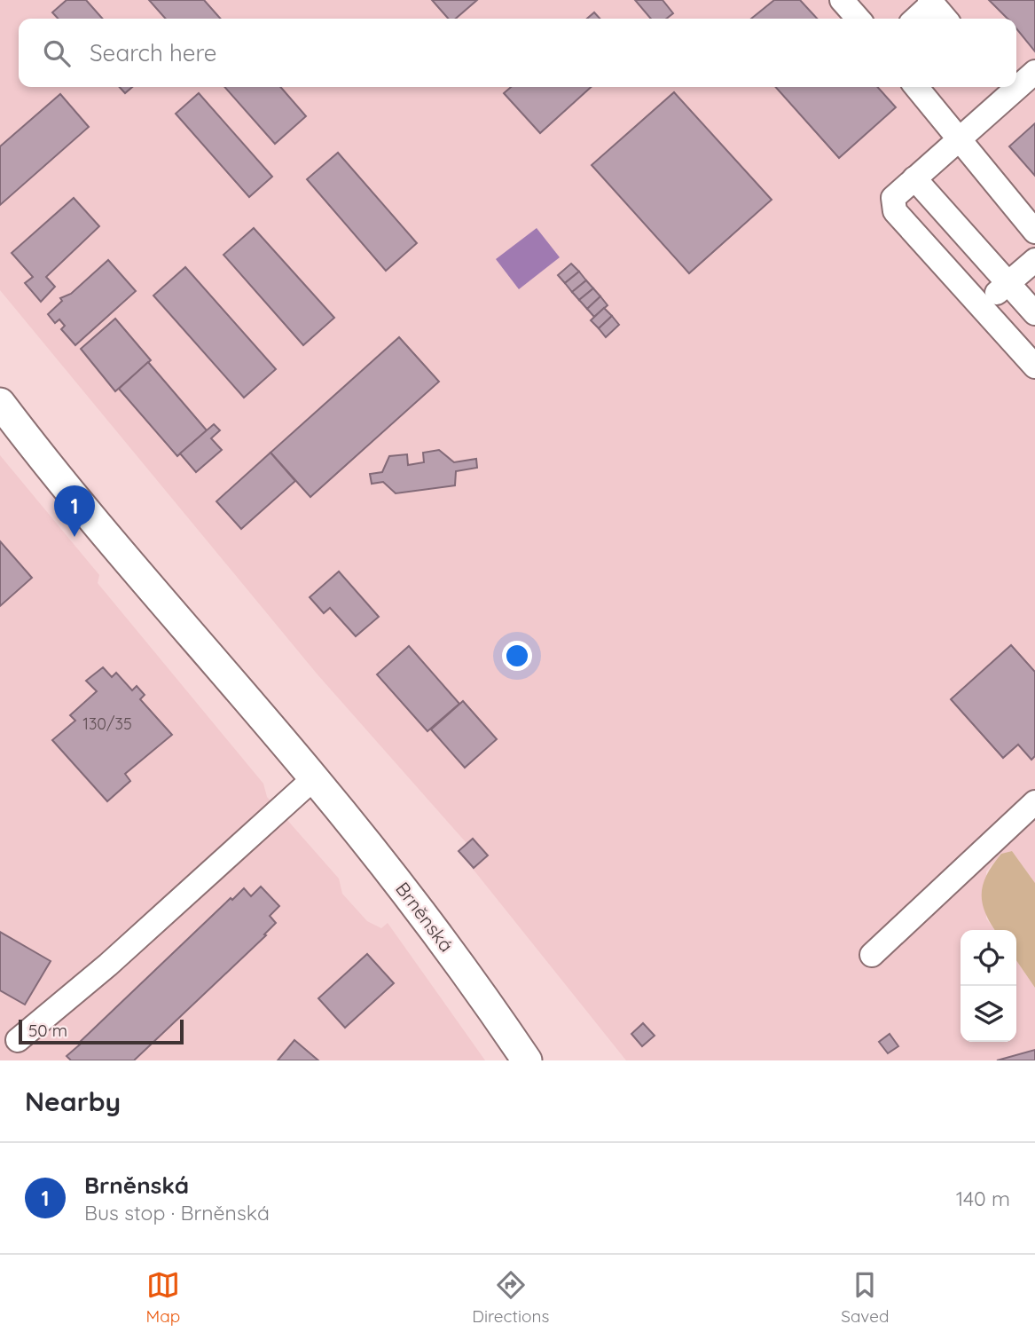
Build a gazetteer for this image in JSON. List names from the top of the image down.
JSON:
{
  "streets": {
    "main road": ["Brněnská"]
  },
  "house_numbers": ["130/35"],
  "scale_bar": "50 m",
  "page": {
    "search": "Search here",
    "pins": "1",
    "scale": "50 m",
    "heading": "Nearby",
    "list": [
      {
        "mark": "1",
        "name": "Brněnská",
        "note": "Bus stop · Brněnská",
        "value": "140 m"
      }
    ],
    "nav": ["Map", "Directions", "Saved"]
  }
}
